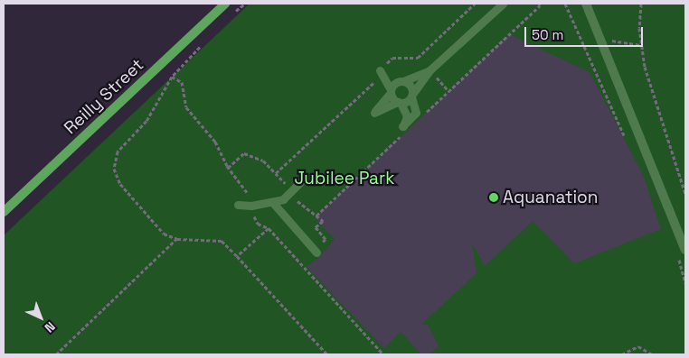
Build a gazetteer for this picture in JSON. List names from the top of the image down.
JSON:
{
  "streets": {
    "street": ["Reilly Street"]
  },
  "parks": ["Jubilee Park"],
  "places": ["Aquanation"],
  "scale_bar": "50 m",
  "north": "bottom right"
}
